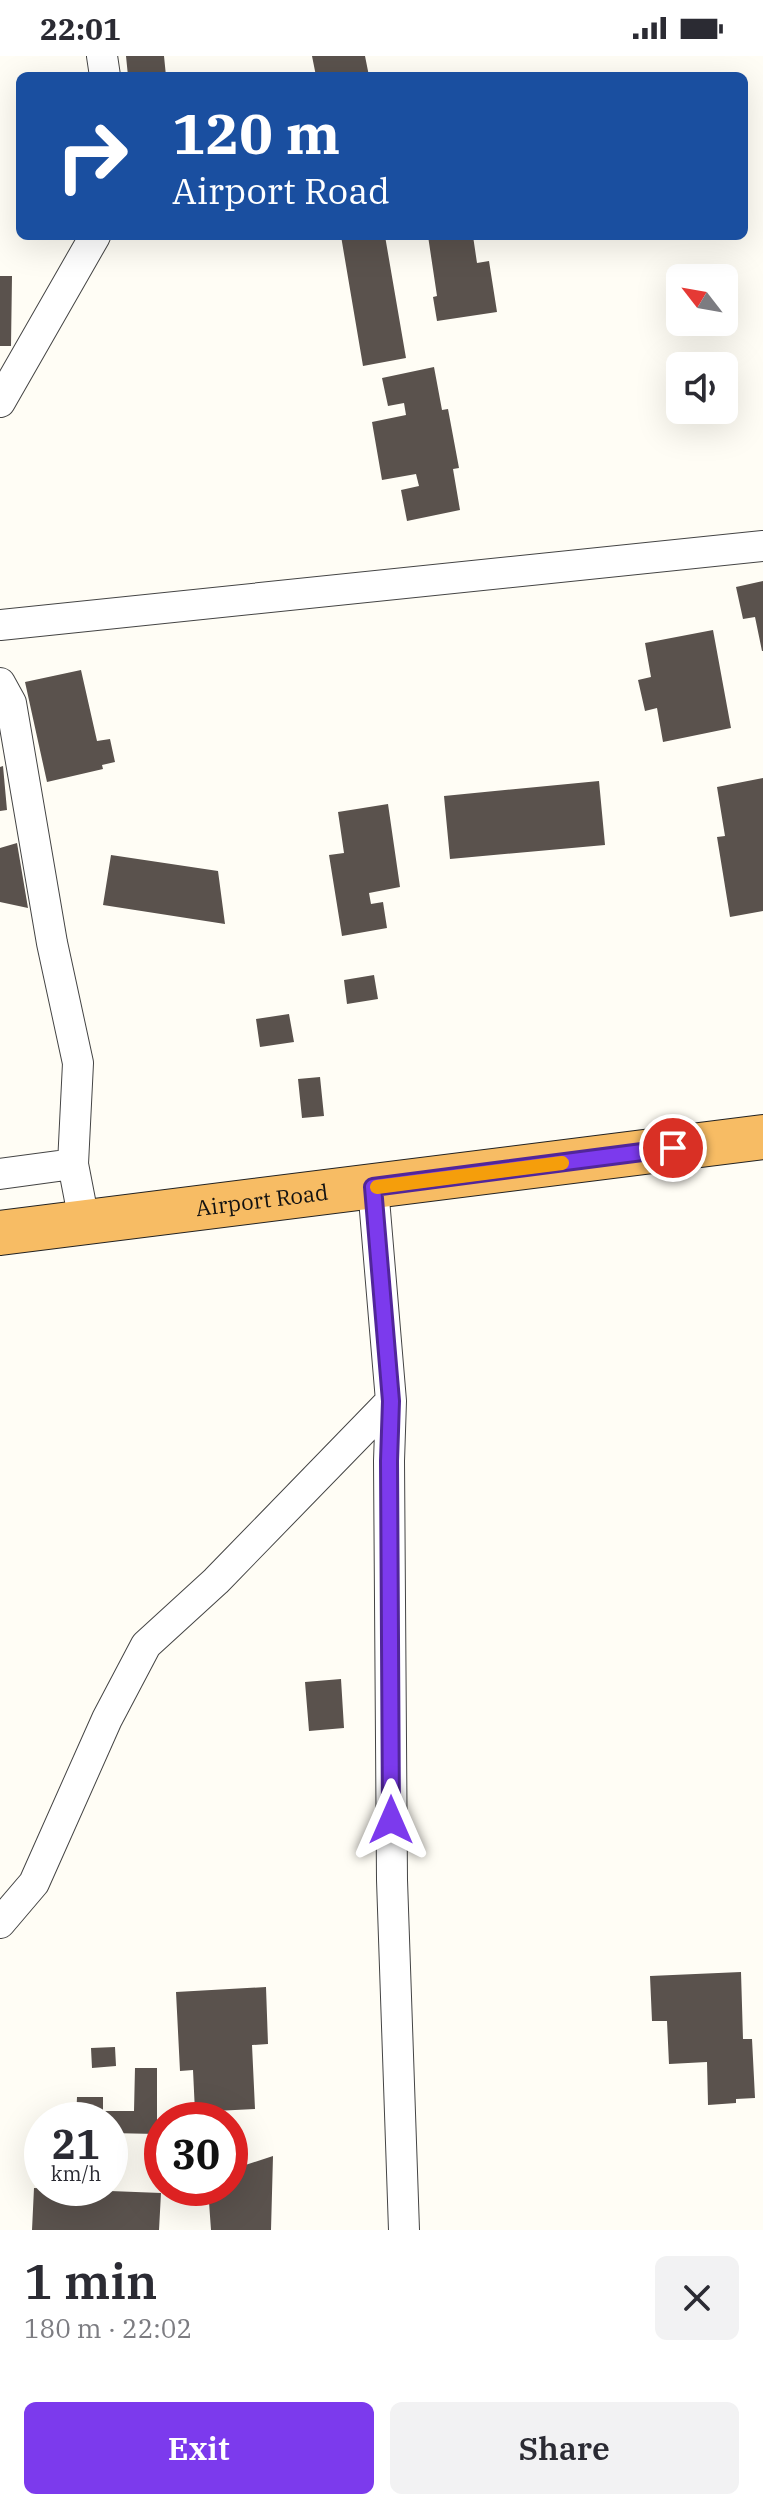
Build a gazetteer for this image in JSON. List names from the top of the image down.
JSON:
{
  "streets": {
    "highway": ["Airport Road"]
  },
  "north": "top left",
  "page": {
    "status": "22:01",
    "turn": ["120 m", "Airport Road"],
    "speed": "21 km/h",
    "limit": "30",
    "heading": ["1 min", "180 m · 22:02"],
    "buttons": ["Exit", "Share"]
  }
}
